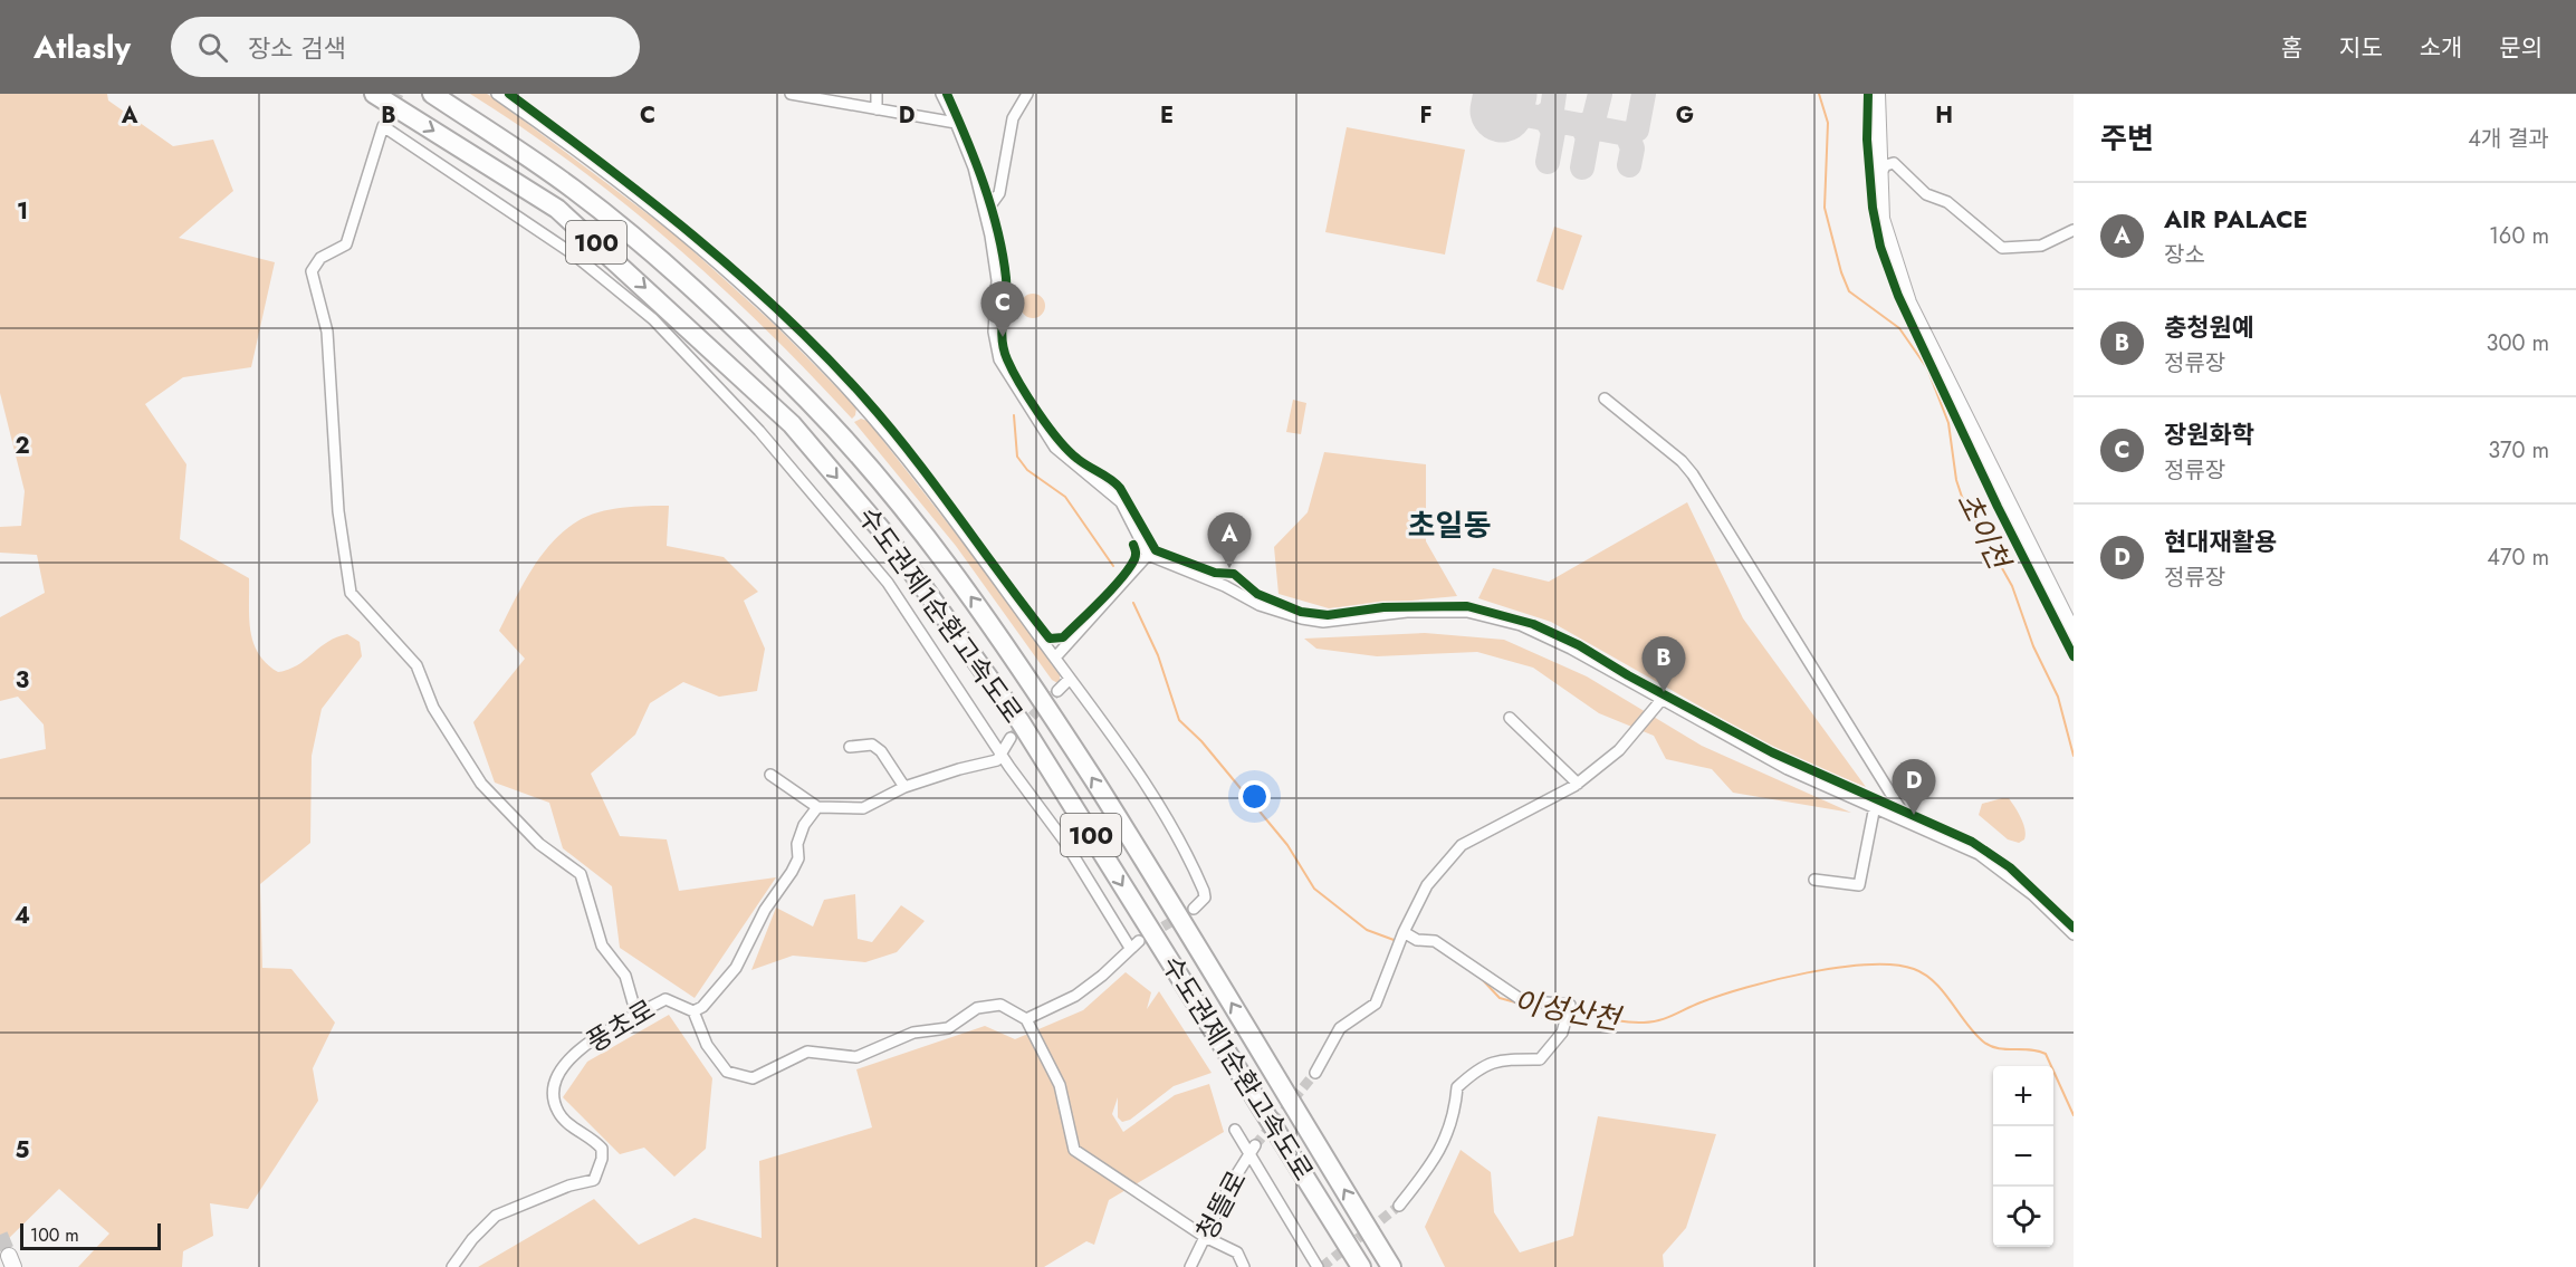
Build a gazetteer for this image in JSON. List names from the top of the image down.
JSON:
{
  "streets": {
    "highway": ["100", "수도권제1순환고속도로"],
    "street": ["풍초로", "청뜰로"]
  },
  "districts": ["초일동"],
  "water": ["초이천", "이성산천"],
  "scale_bar": "100 m",
  "page": {
    "header": "Atlasly",
    "search": "장소 검색",
    "nav": [
      "홈",
      "지도",
      "소개",
      "문의"
    ],
    "heading": ["주변", "4개 결과"],
    "list": [
      {
        "mark": "A",
        "name": "AIR PALACE",
        "note": "장소",
        "value": "160 m"
      },
      {
        "mark": "B",
        "name": "충청원예",
        "note": "정류장",
        "value": "300 m"
      },
      {
        "mark": "C",
        "name": "장원화학",
        "note": "정류장",
        "value": "370 m"
      },
      {
        "mark": "D",
        "name": "현대재활용",
        "note": "정류장",
        "value": "470 m"
      }
    ],
    "pins": [
      "C",
      "A",
      "B",
      "D"
    ],
    "map_buttons": ["+", "−"],
    "scale": "100 m"
  },
  "grid": {
    "columns": [
      "A",
      "B",
      "C",
      "D",
      "E",
      "F",
      "G",
      "H"
    ],
    "rows": [
      "1",
      "2",
      "3",
      "4",
      "5"
    ]
  }
}
